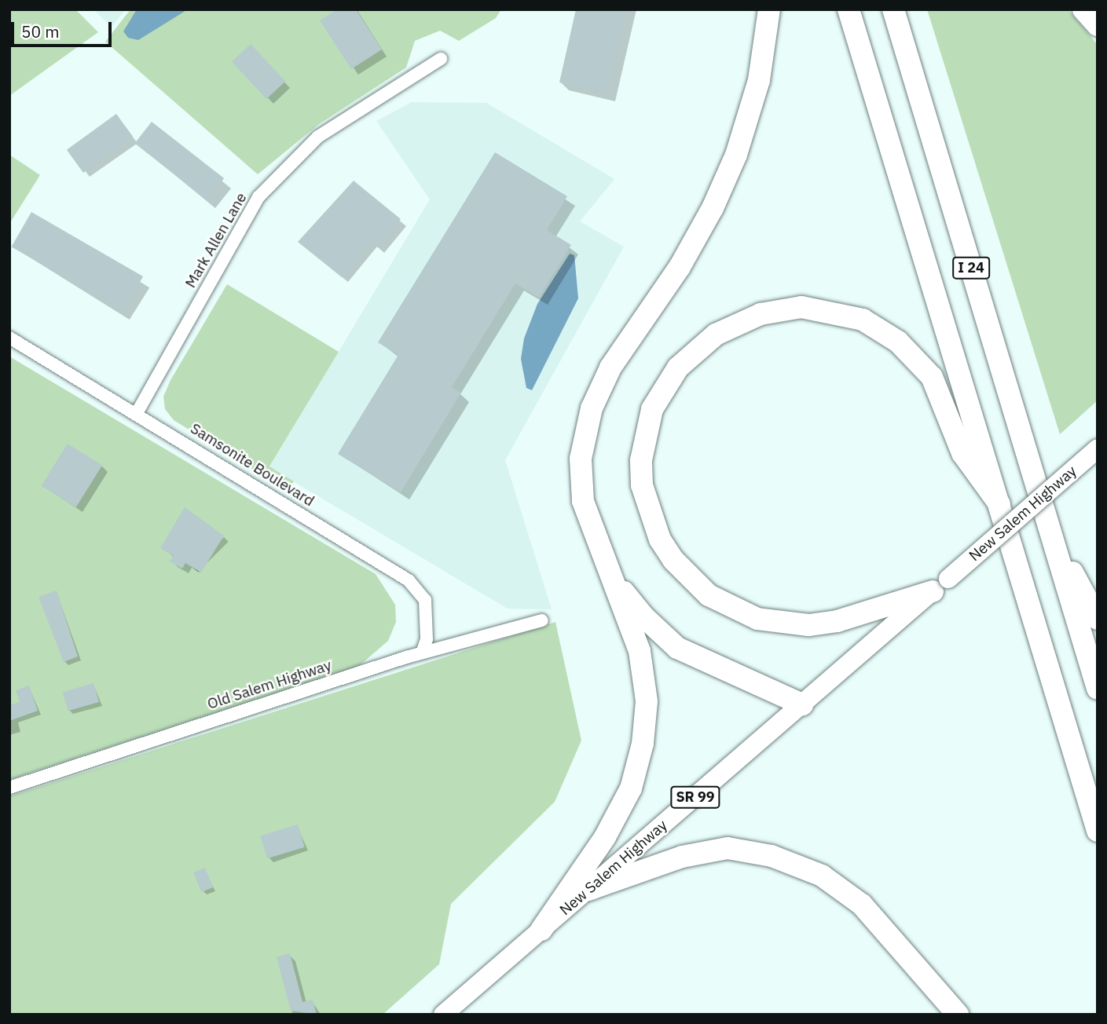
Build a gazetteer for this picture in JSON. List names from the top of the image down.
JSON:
{
  "streets": {
    "highway": ["I 24"],
    "main road": ["New Salem Highway", "SR 99"],
    "street": ["Mark Allen Lane", "Samsonite Boulevard", "Old Salem Highway"]
  },
  "crossings": [
    ["Mark Allen Lane", "Samsonite Boulevard"],
    ["Samsonite Boulevard", "Old Salem Highway"]
  ],
  "scale_bar": "50 m"
}
